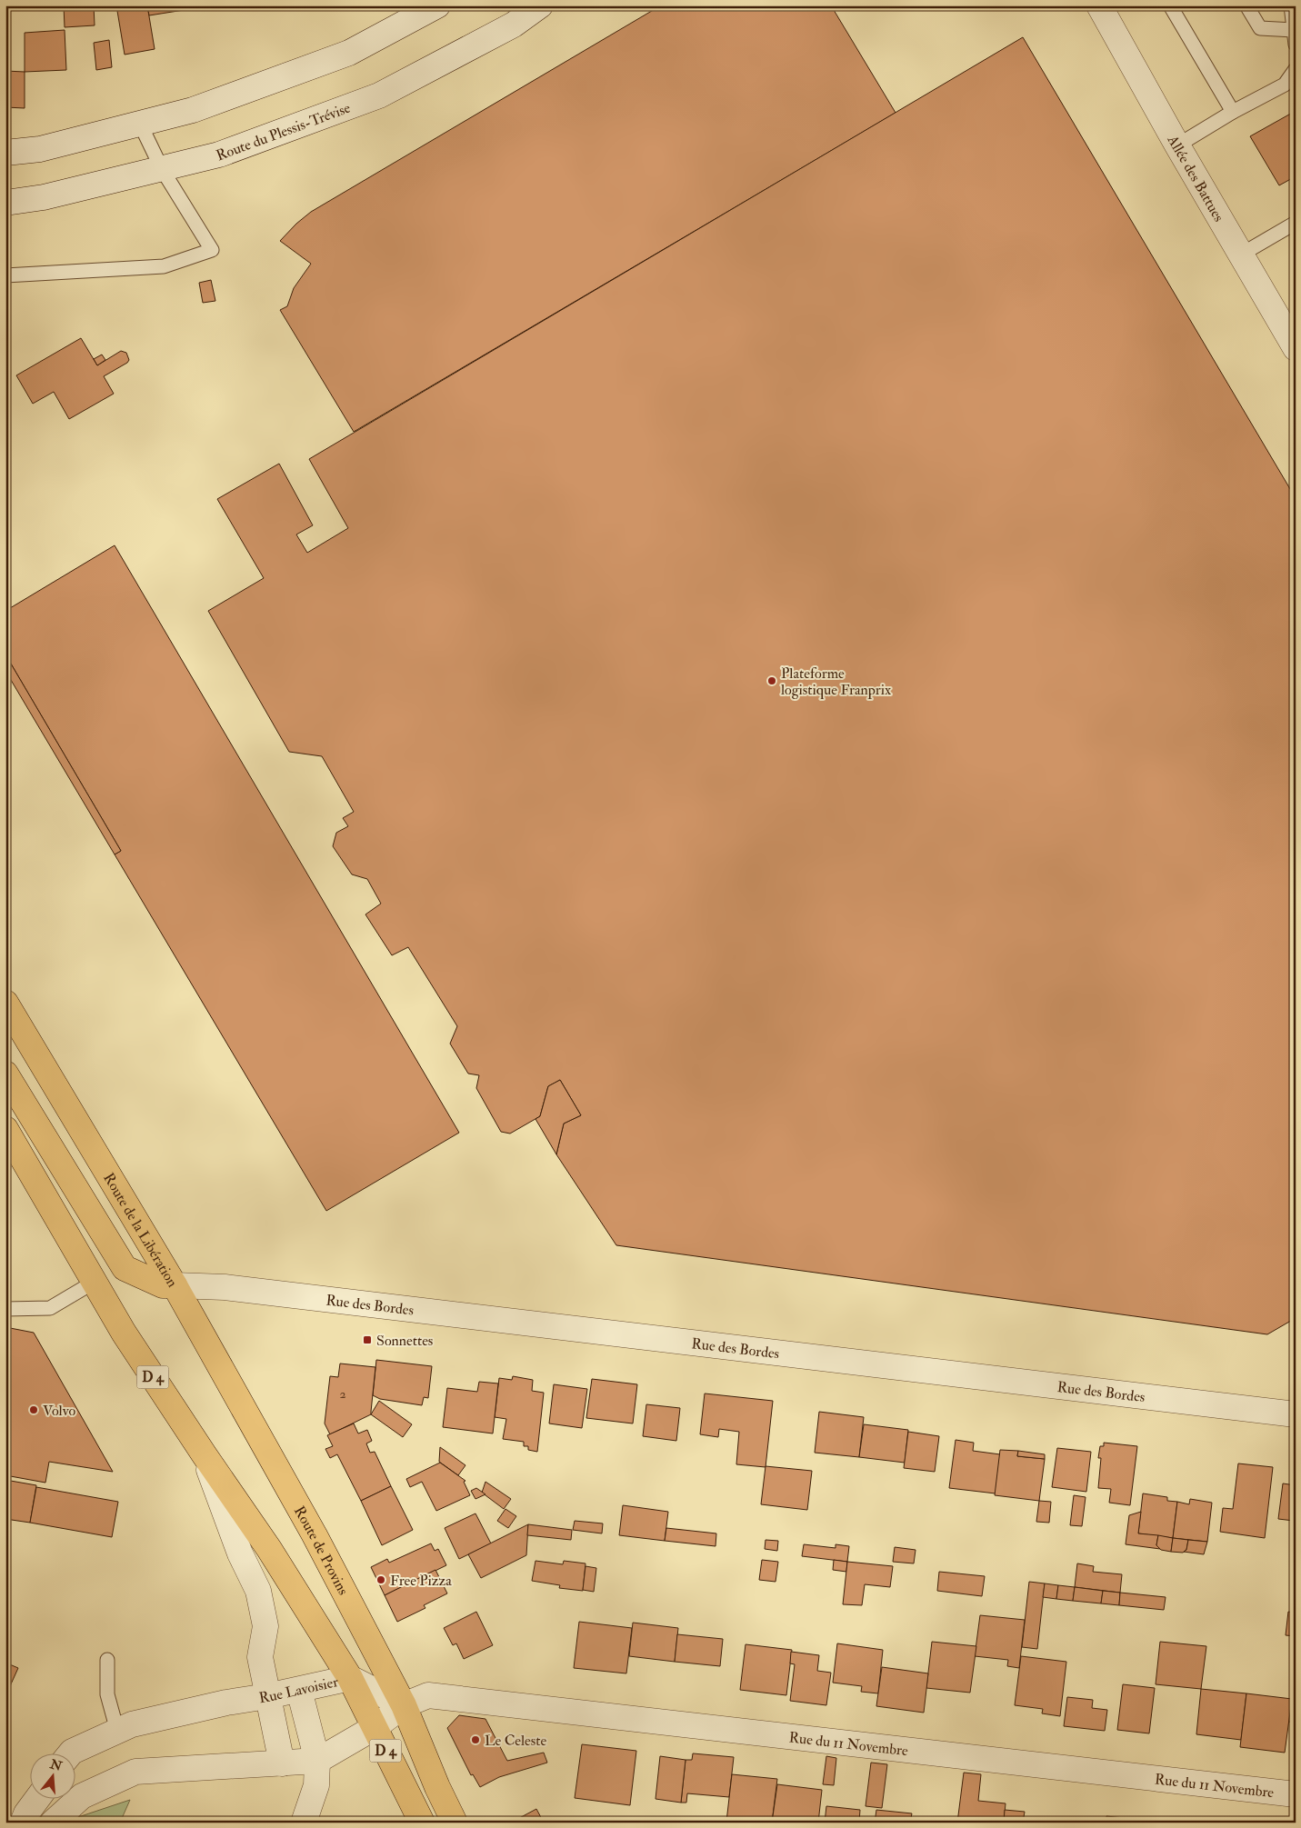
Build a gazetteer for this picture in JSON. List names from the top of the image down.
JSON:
{
  "streets": {
    "main road": ["Route de la Libération", "D 4", "Route de Provins"],
    "street": [
      "Route du Plessis-Trévise",
      "Allée des Battues",
      "Rue des Bordes",
      "Rue Lavoisier",
      "Rue du 11 Novembre"
    ]
  },
  "crossings": [
    ["Route de la Libération", "Rue des Bordes"],
    ["Route de la Libération", "Route de Provins"],
    ["Rue des Bordes", "Route de Provins"],
    ["D 4", "Rue Lavoisier"],
    ["Route de Provins", "Rue Lavoisier"],
    ["Route de Provins", "Rue du 11 Novembre"],
    ["Rue Lavoisier", "Rue du 11 Novembre"]
  ],
  "places": {
    "other": [
      "Plateforme logistique Franprix",
      "Volvo",
      "Free Pizza",
      "Le Celeste"
    ],
    "transit": ["Sonnettes"]
  },
  "house_numbers": ["2"],
  "north": "top"
}
